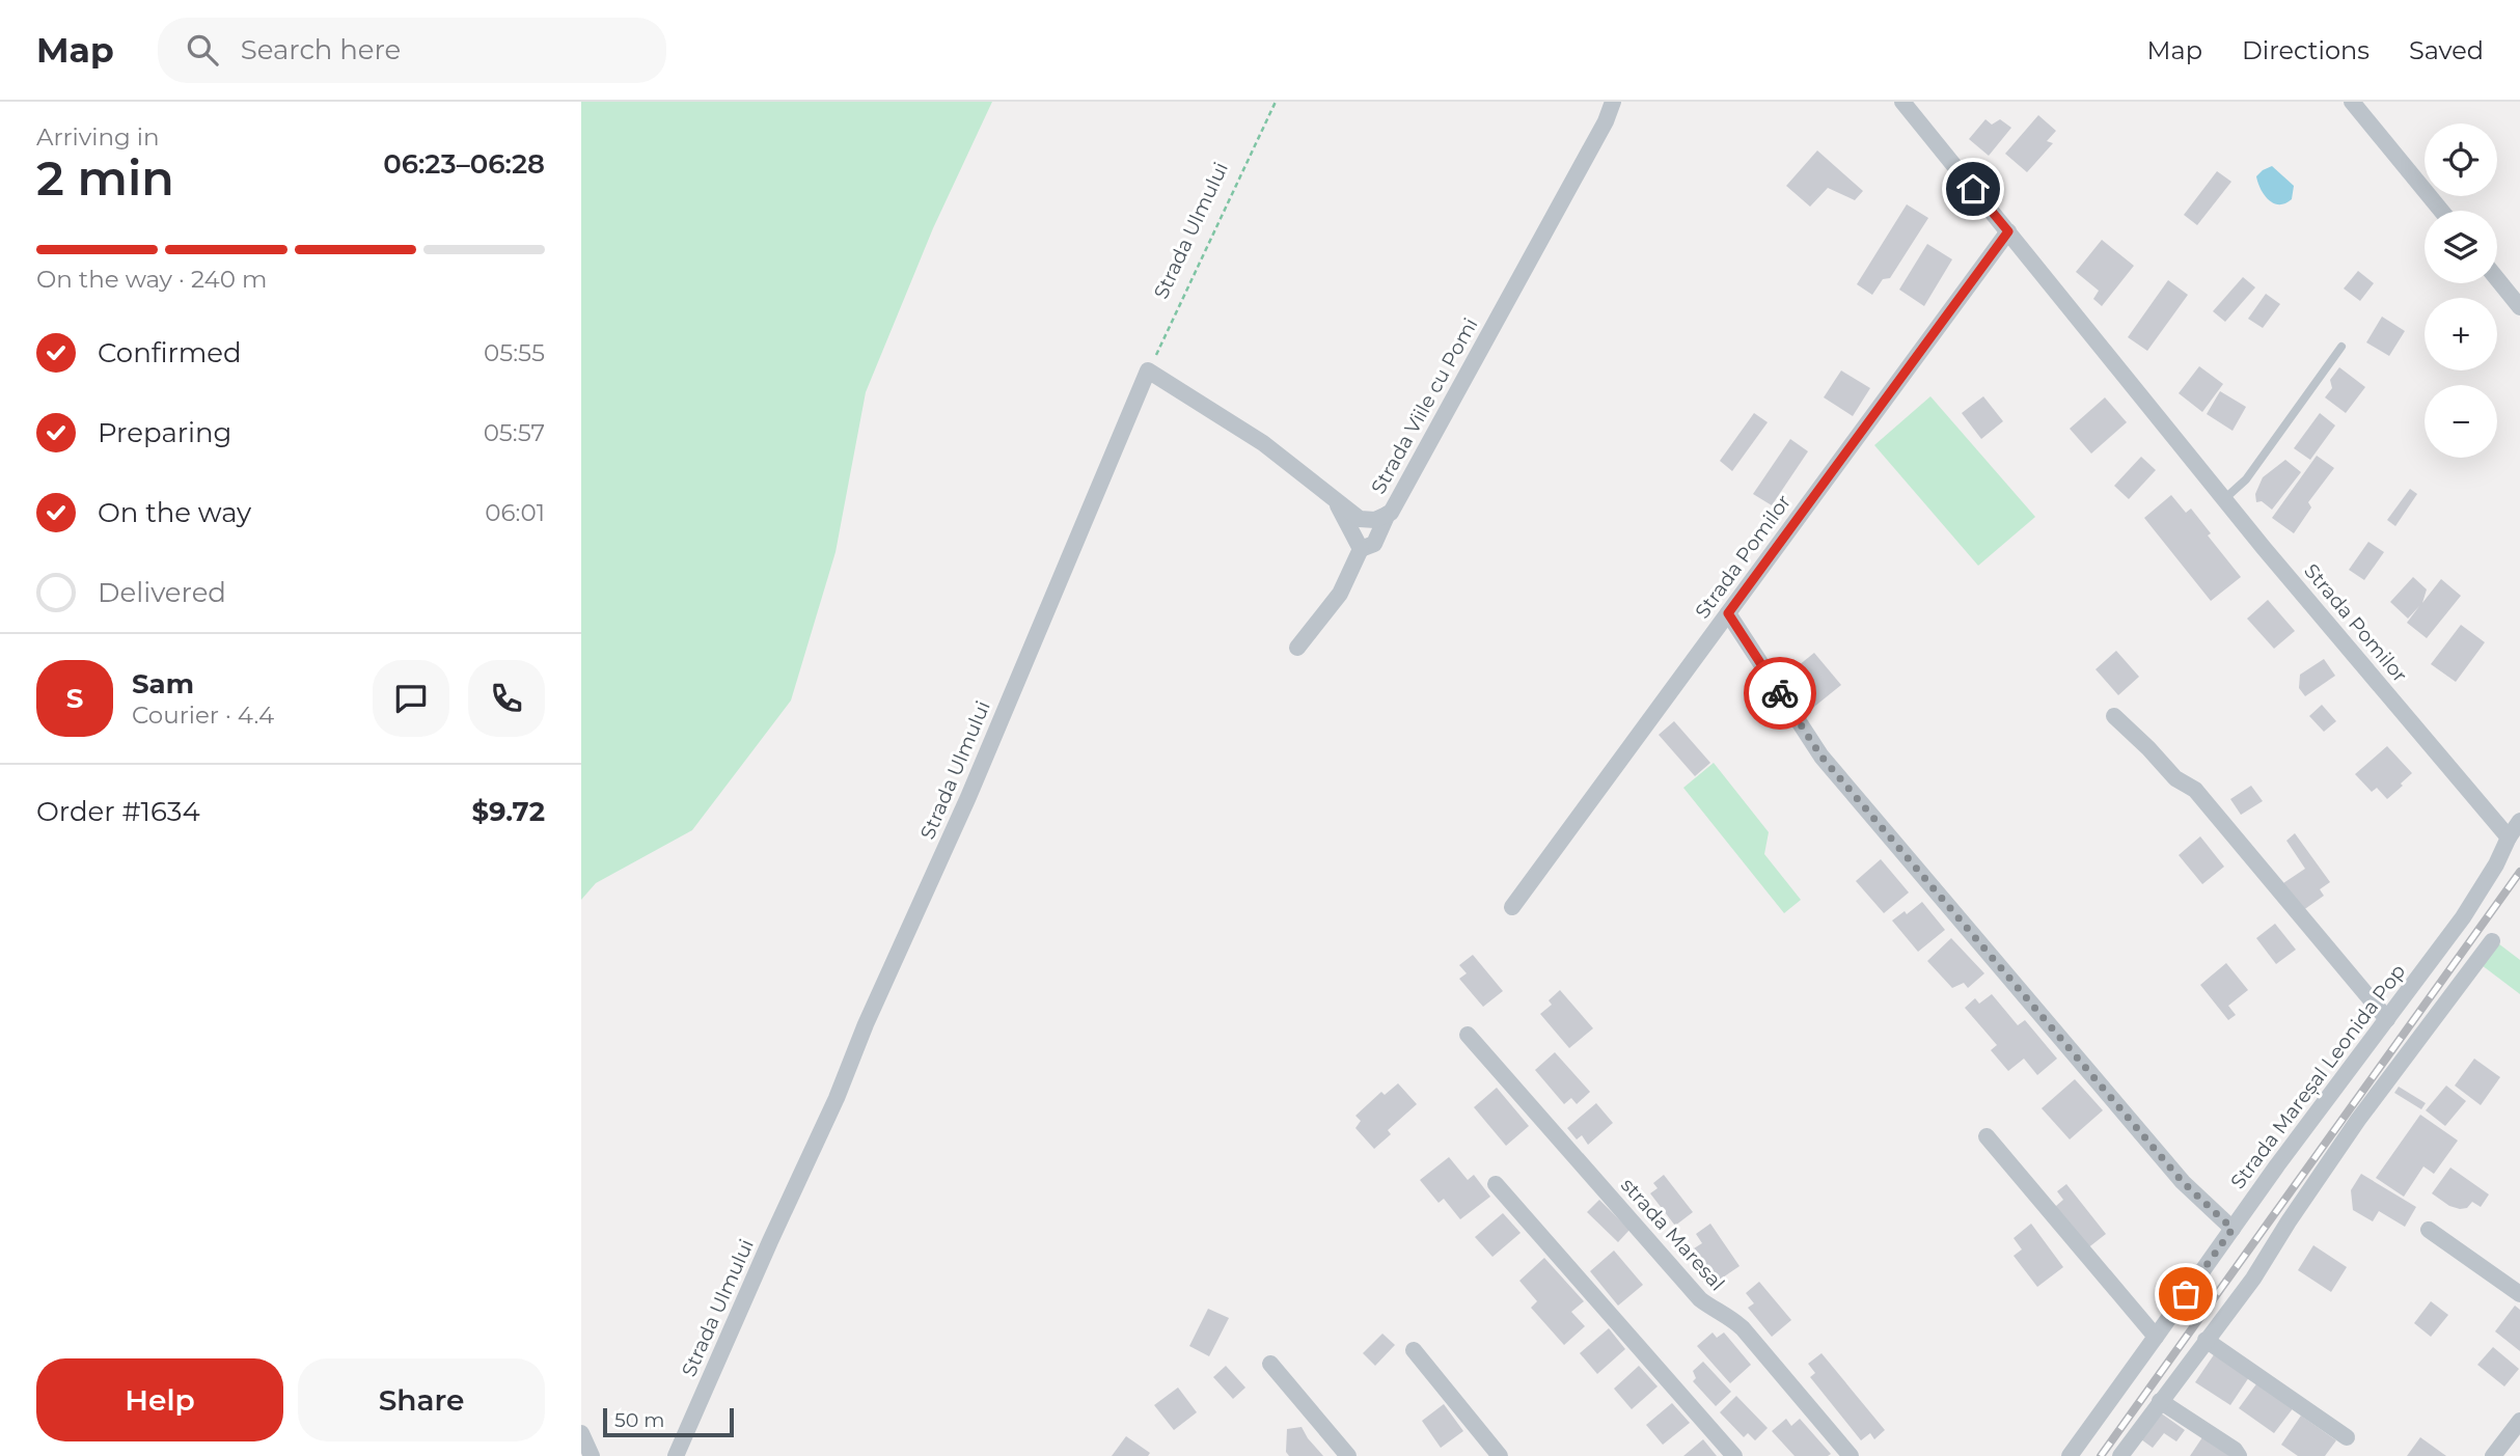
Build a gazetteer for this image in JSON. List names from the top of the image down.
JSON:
{
  "streets": {
    "street": [
      "Strada Ulmului",
      "Strada Viile cu Pomi",
      "Strada Pomilor",
      "Strada Mareșal Leonida Pop",
      "strada Maresal"
    ]
  },
  "crossings": [
    ["Strada Ulmului", "Strada Viile cu Pomi"],
    ["Strada Pomilor", "Strada Mareșal Leonida Pop"]
  ],
  "scale_bar": "50 m",
  "page": {
    "header": "Map",
    "search": "Search here",
    "nav": ["Map", "Directions", "Saved"],
    "heading": ["2 min", "Arriving in", "06:23–06:28"],
    "panel": [
      "Sam",
      "Courier · 4.4",
      "Order #1634",
      "$9.72"
    ],
    "map_buttons": ["+", "−"],
    "bar": "On the way · 240 m",
    "list": [
      ["Confirmed", "05:55"],
      ["Preparing", "05:57"],
      ["On the way", "06:01"],
      "Delivered"
    ],
    "round": "S",
    "buttons": ["Help", "Share"],
    "scale": "50 m"
  }
}
